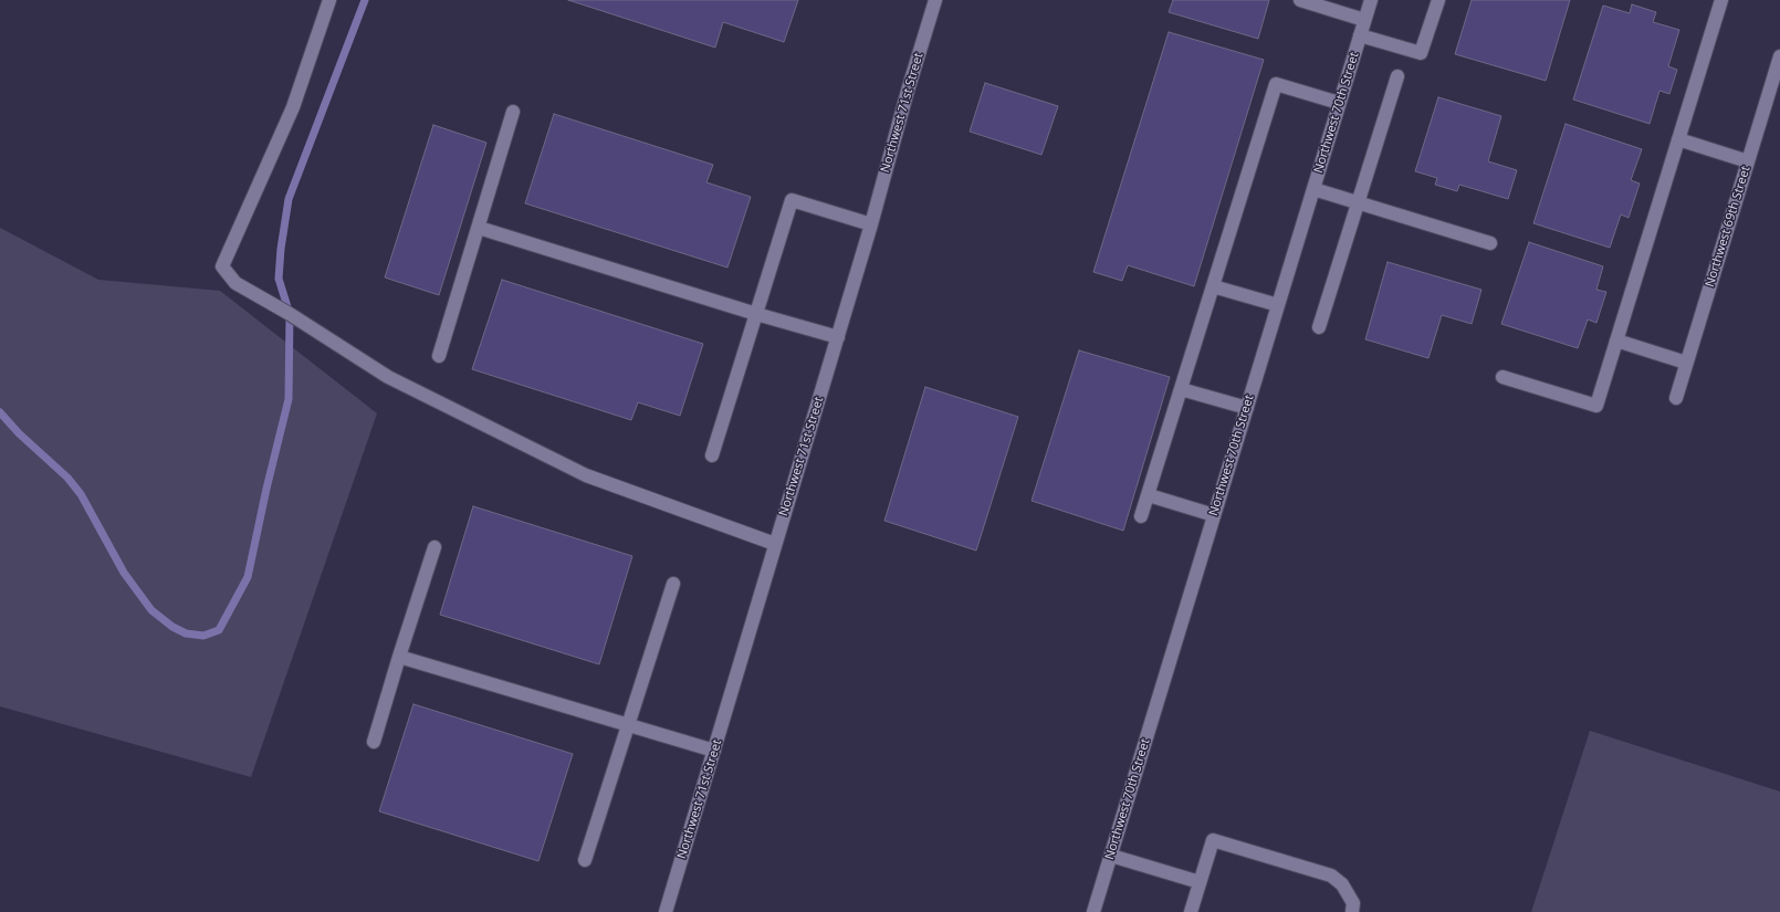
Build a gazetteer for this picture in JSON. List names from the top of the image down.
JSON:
{
  "streets": {
    "street": ["Northwest 71st Street", "Northwest 70th Street", "Northwest 69th Street"]
  }
}
